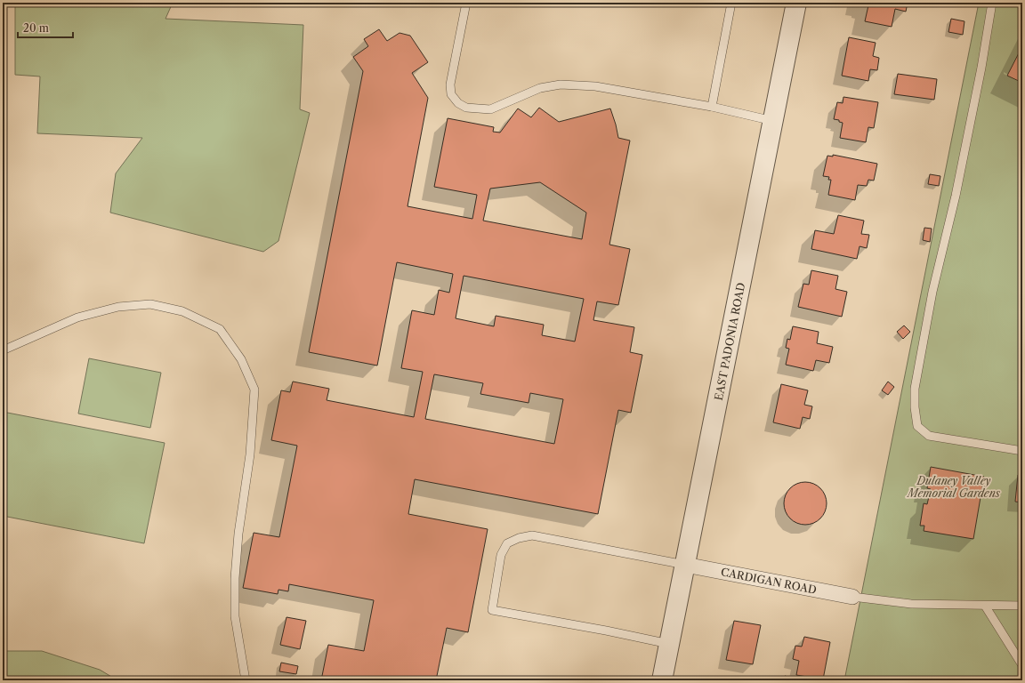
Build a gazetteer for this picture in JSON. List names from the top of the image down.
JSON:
{
  "streets": {
    "street": ["EAST PADONIA ROAD", "CARDIGAN ROAD"]
  },
  "crossings": [
    ["EAST PADONIA ROAD", "CARDIGAN ROAD"]
  ],
  "parks": ["Dulaney Valley Memorial Gardens"],
  "scale_bar": "20 m"
}
